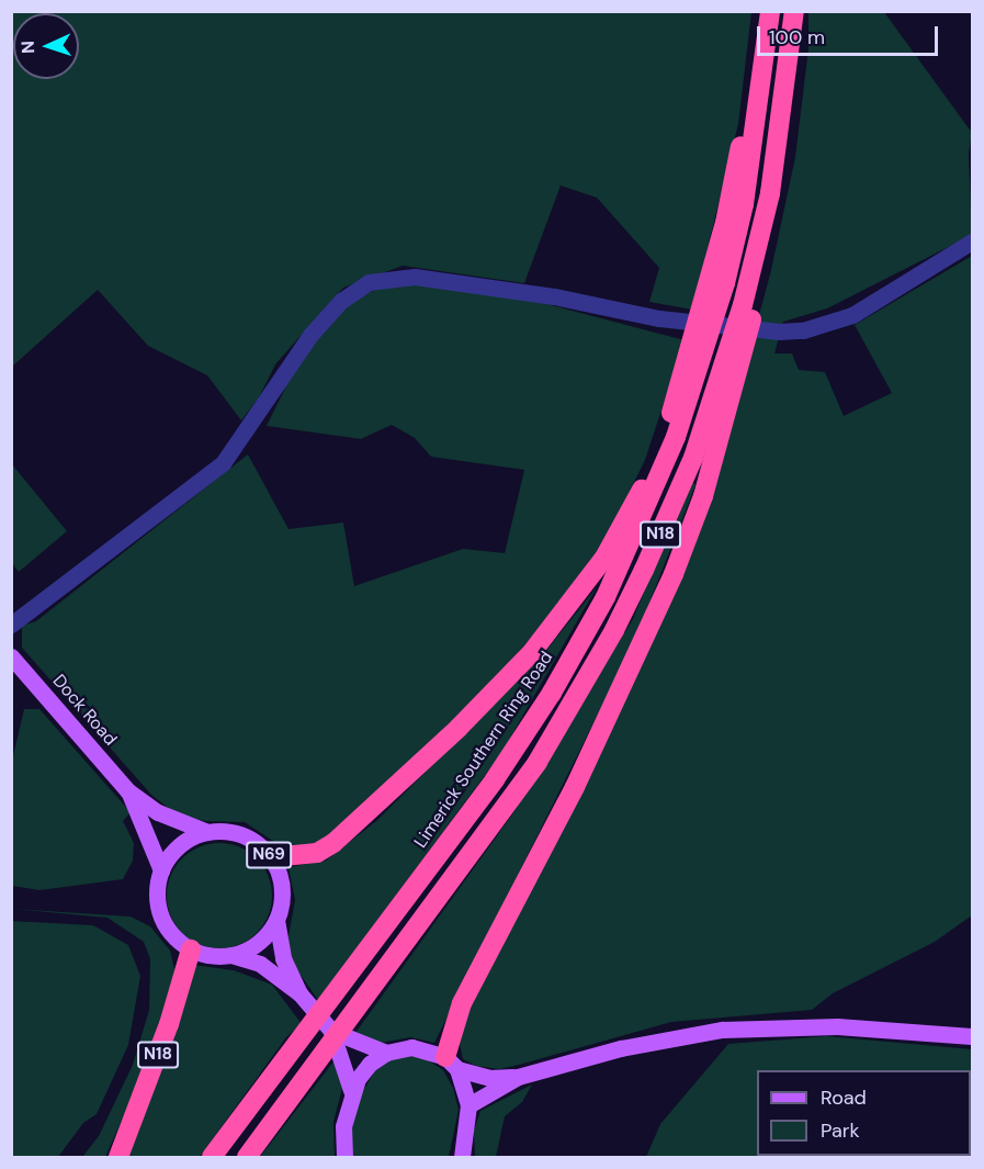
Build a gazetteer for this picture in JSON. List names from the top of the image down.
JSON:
{
  "streets": {
    "highway": ["N18", "Limerick Southern Ring Road"],
    "main road": ["Dock Road", "N69"]
  },
  "crossings": [
    ["N18", "Dock Road"],
    ["N18", "Limerick Southern Ring Road"],
    ["N18", "N69"],
    ["Dock Road", "N69"]
  ],
  "legend": ["Road", "Park"],
  "scale_bar": "100 m",
  "north": "left"
}
